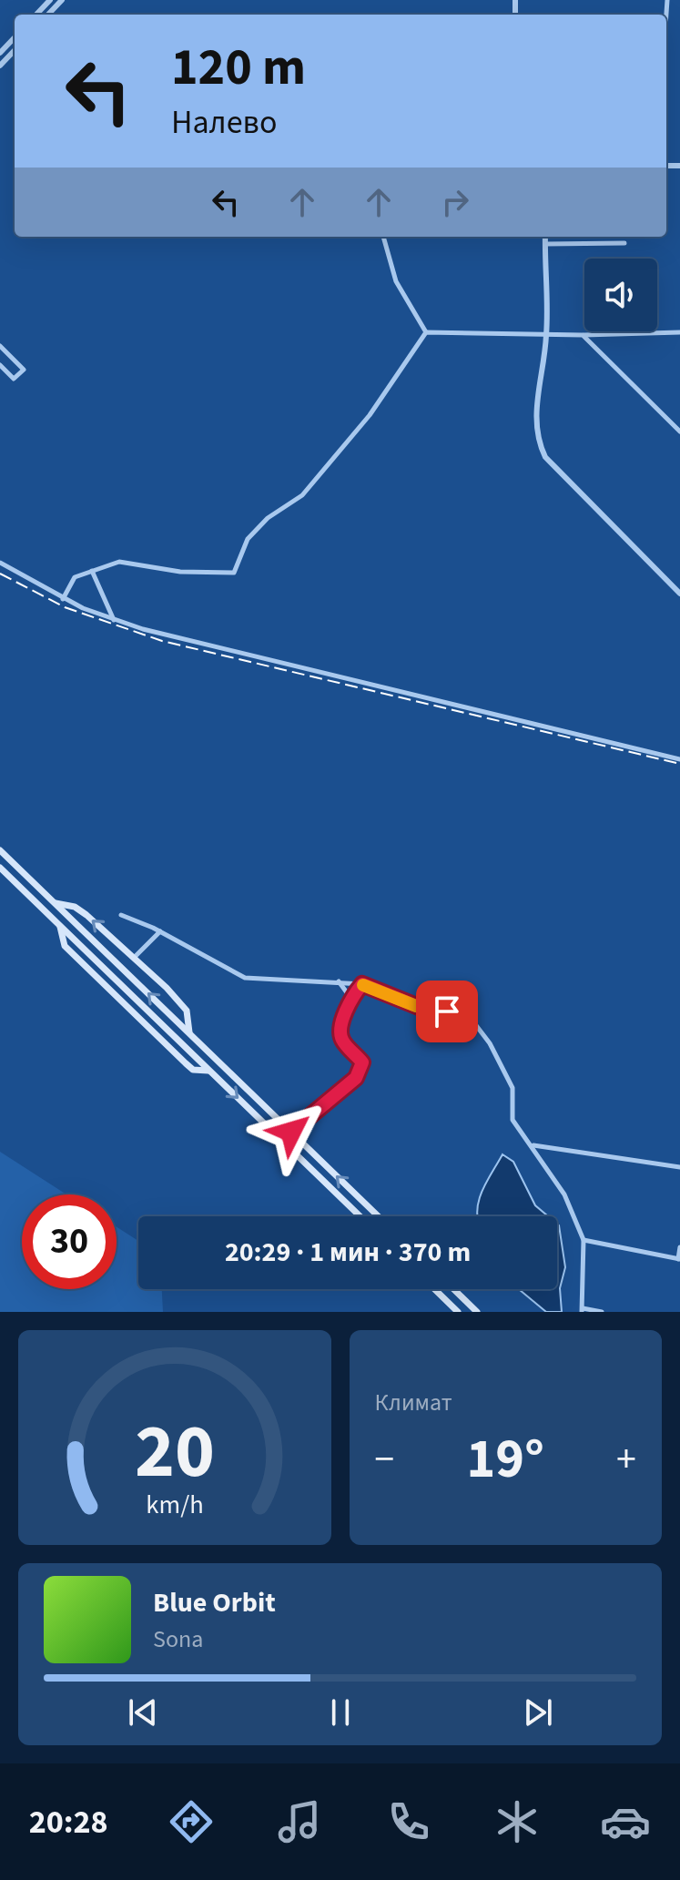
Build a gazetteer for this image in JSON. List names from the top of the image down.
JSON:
{
  "page": {
    "turn": ["120 m", "Налево"],
    "limit": "30",
    "trip": "20:29 · 1 мин · 370 m",
    "tile": "Климат",
    "heat": ["−", "19°", "+"],
    "song": ["Blue Orbit", "Sona"],
    "tabs": "20:28",
    "gauge": ["20", "km/h"]
  }
}
